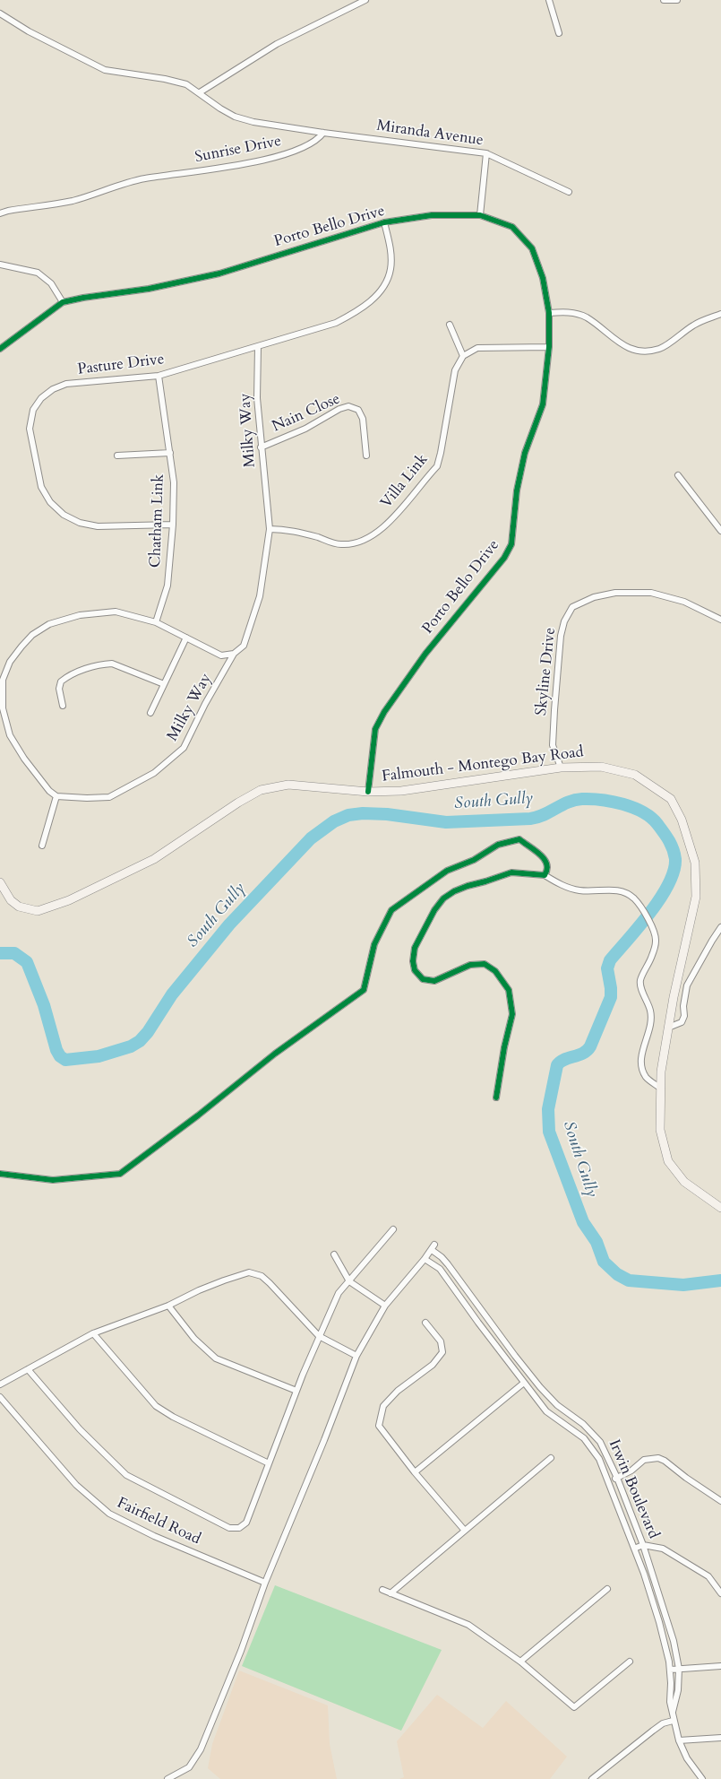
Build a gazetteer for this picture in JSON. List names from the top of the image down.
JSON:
{
  "streets": {
    "main road": ["Falmouth - Montego Bay Road"],
    "street": [
      "Miranda Avenue",
      "Sunrise Drive",
      "Porto Bello Drive",
      "Pasture Drive",
      "Nain Close",
      "Milky Way",
      "Villa Link",
      "Chatham Link",
      "Skyline Drive",
      "Irwin Boulevard",
      "Fairfield Road"
    ]
  },
  "crossings": [
    ["Miranda Avenue", "Sunrise Drive"],
    ["Porto Bello Drive", "Pasture Drive"],
    ["Porto Bello Drive", "Falmouth - Montego Bay Road"],
    ["Pasture Drive", "Milky Way"],
    ["Pasture Drive", "Chatham Link"],
    ["Nain Close", "Milky Way"],
    ["Milky Way", "Villa Link"],
    ["Milky Way", "Chatham Link"],
    ["Skyline Drive", "Falmouth - Montego Bay Road"]
  ],
  "water": ["South Gully"]
}
